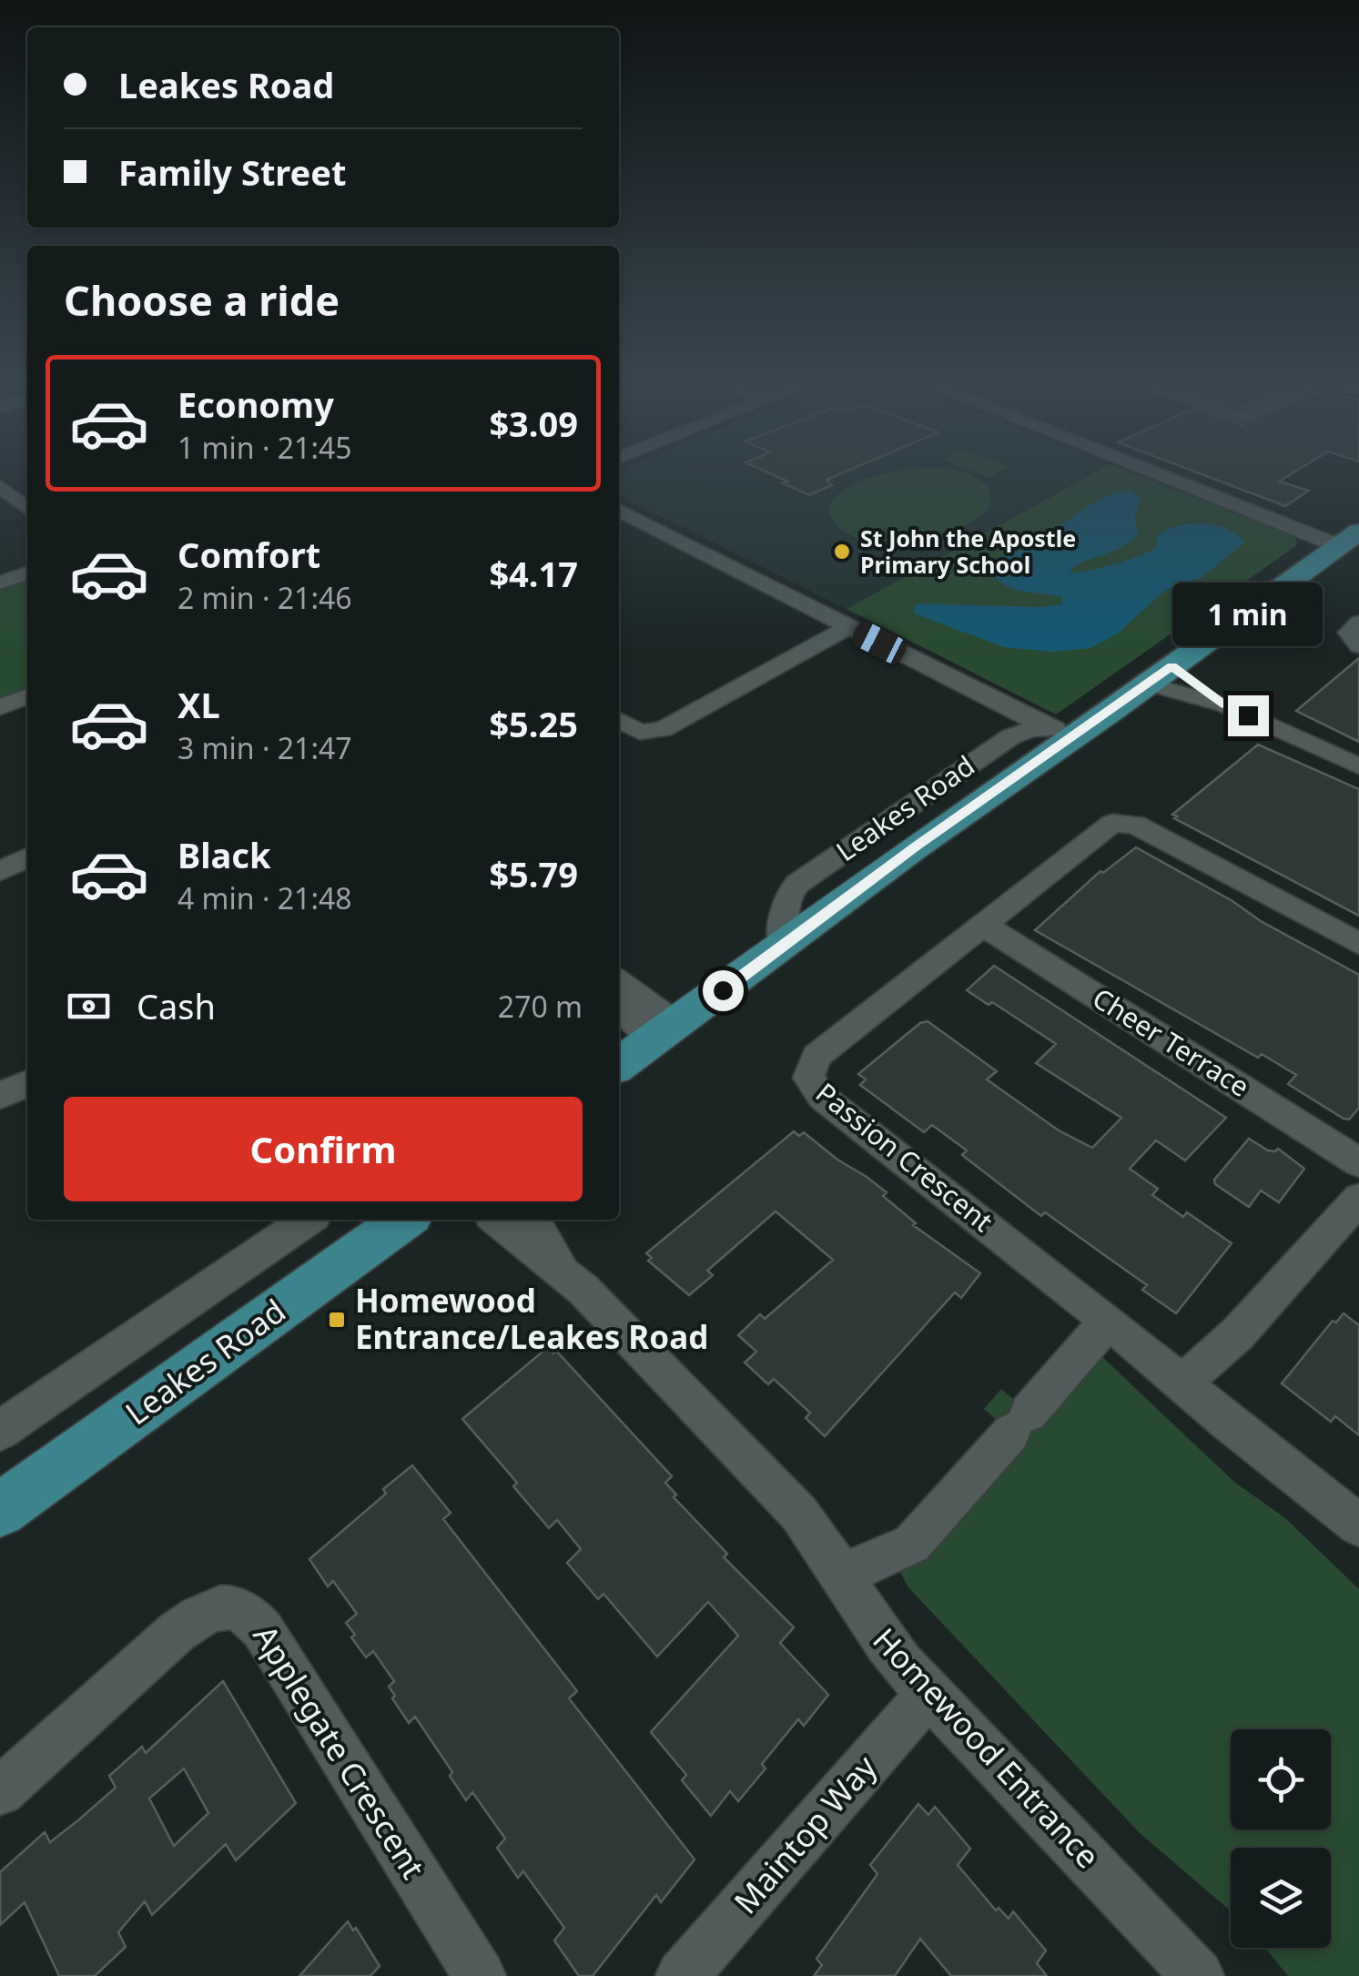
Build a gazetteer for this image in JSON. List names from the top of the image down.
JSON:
{
  "streets": {
    "main road": ["Leakes Road"],
    "street": [
      "Cheer Terrace",
      "Passion Crescent",
      "Homewood Entrance",
      "Applegate Crescent",
      "Maintop Way"
    ]
  },
  "crossings": [
    ["Cheer Terrace", "Passion Crescent"],
    ["Homewood Entrance", "Maintop Way"]
  ],
  "places": {
    "other": ["St John the Apostle Primary School"],
    "transit": ["Homewood Entrance/Leakes Road"]
  },
  "page": {
    "banner": ["Leakes Road", "Family Street"],
    "heading": "Choose a ride",
    "list": [
      {
        "name": "Economy",
        "note": "1 min · 21:45",
        "value": "$3.09"
      },
      {
        "name": "Comfort",
        "note": "2 min · 21:46",
        "value": "$4.17"
      },
      {
        "name": "XL",
        "note": "3 min · 21:47",
        "value": "$5.25"
      },
      {
        "name": "Black",
        "note": "4 min · 21:48",
        "value": "$5.79"
      }
    ],
    "bubble": "1 min",
    "pay": ["Cash", "270 m"],
    "buttons": "Confirm"
  }
}
